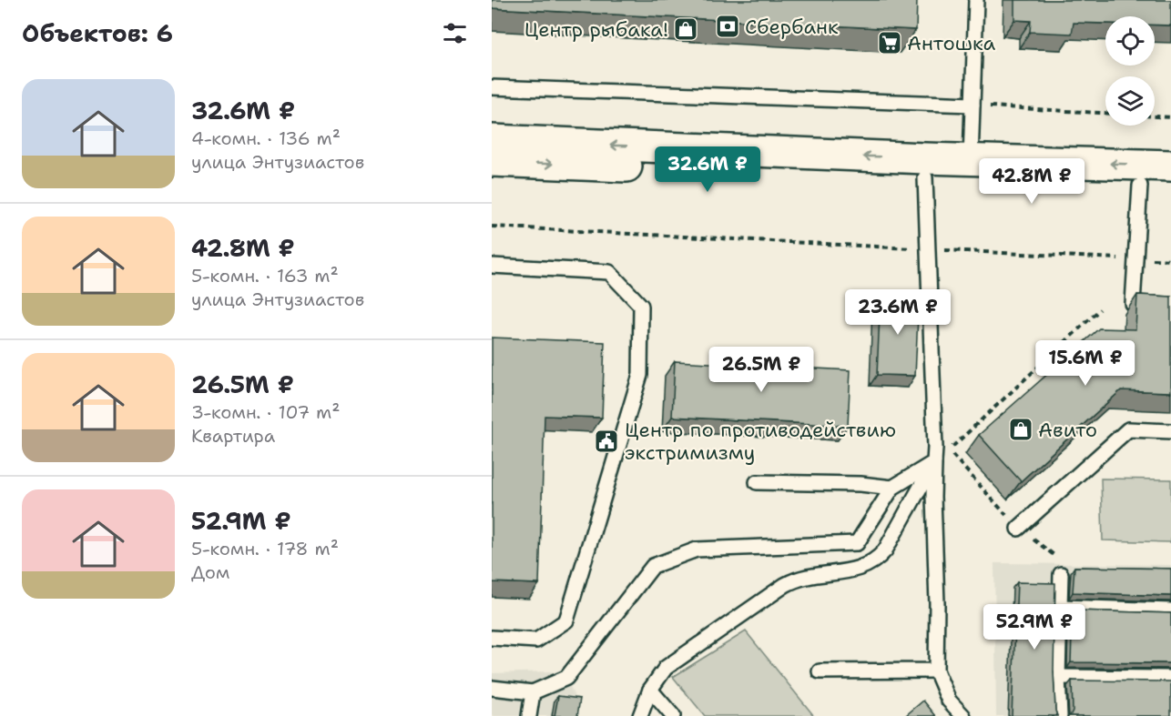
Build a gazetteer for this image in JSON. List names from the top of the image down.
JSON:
{
  "places": {
    "bank": ["Сбербанк"],
    "shop": ["Центр рыбака!", "Авито"],
    "supermarket": ["Антошка"],
    "public building": ["Центр по противодействию экстримизму"]
  },
  "page": {
    "heading": "Объектов: 6",
    "list": [
      {
        "name": "32.6M ₽",
        "note": "4-комн. · 136 m² · улица Энтузиастов"
      },
      {
        "name": "42.8M ₽",
        "note": "5-комн. · 163 m² · улица Энтузиастов"
      },
      {
        "name": "26.5M ₽",
        "note": "3-комн. · 107 m² · Квартира"
      },
      {
        "name": "52.9M ₽",
        "note": "5-комн. · 178 m² · Дом"
      }
    ],
    "price": [
      "32.6M ₽",
      "42.8M ₽",
      "23.6M ₽",
      "15.6M ₽",
      "26.5M ₽",
      "52.9M ₽"
    ]
  }
}
